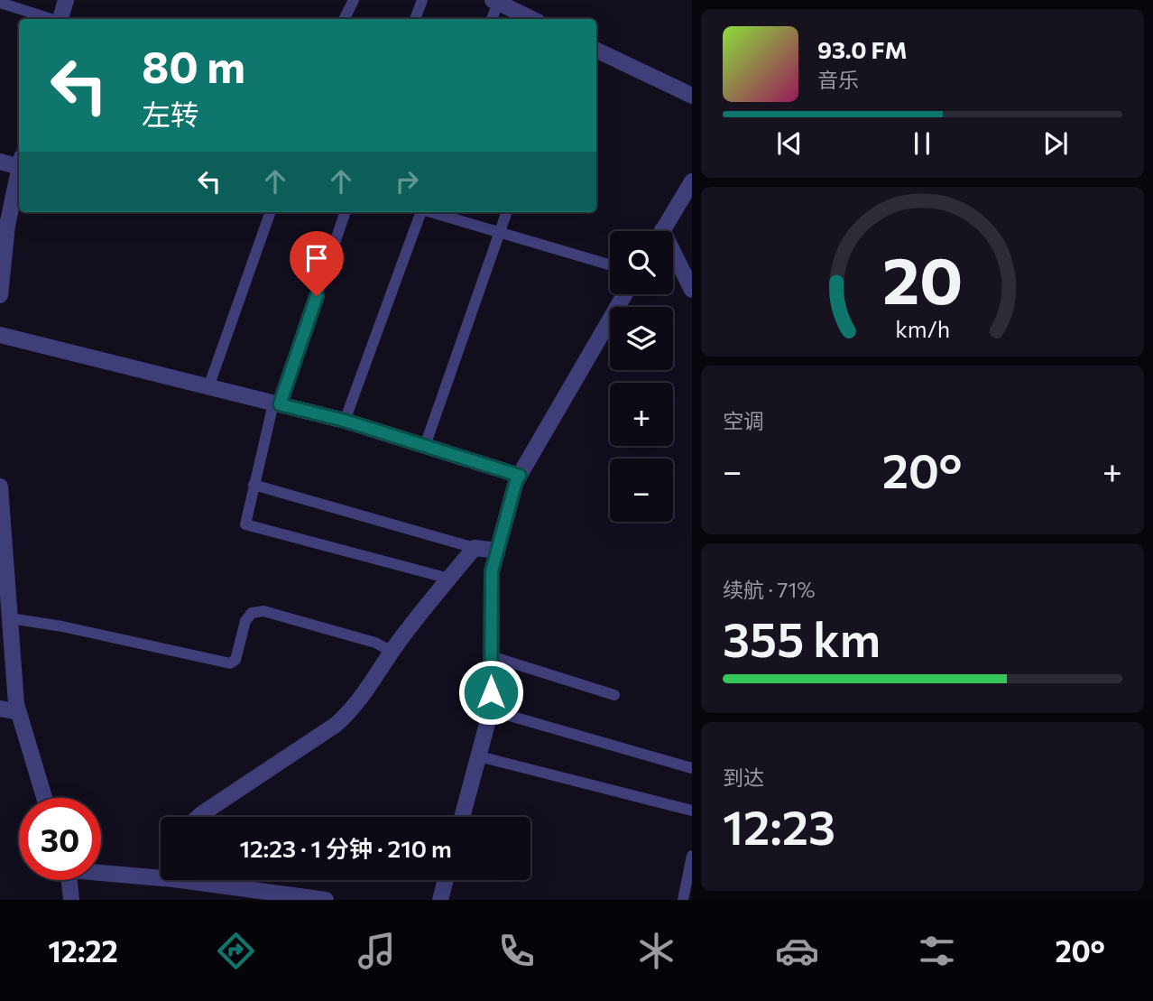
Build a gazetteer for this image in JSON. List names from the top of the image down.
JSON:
{
  "page": {
    "turn": ["80 m", "左转"],
    "song": ["93.0 FM", "音乐"],
    "map_buttons": ["+", "−"],
    "tile": [
      "空调",
      ["续航 · 71%", "355 km"],
      ["到达", "12:23"]
    ],
    "heat": ["−", "20°", "+"],
    "limit": "30",
    "trip": "12:23 · 1 分钟 · 210 m",
    "tabs": ["12:22", "20°"],
    "gauge": ["20", "km/h"]
  }
}
